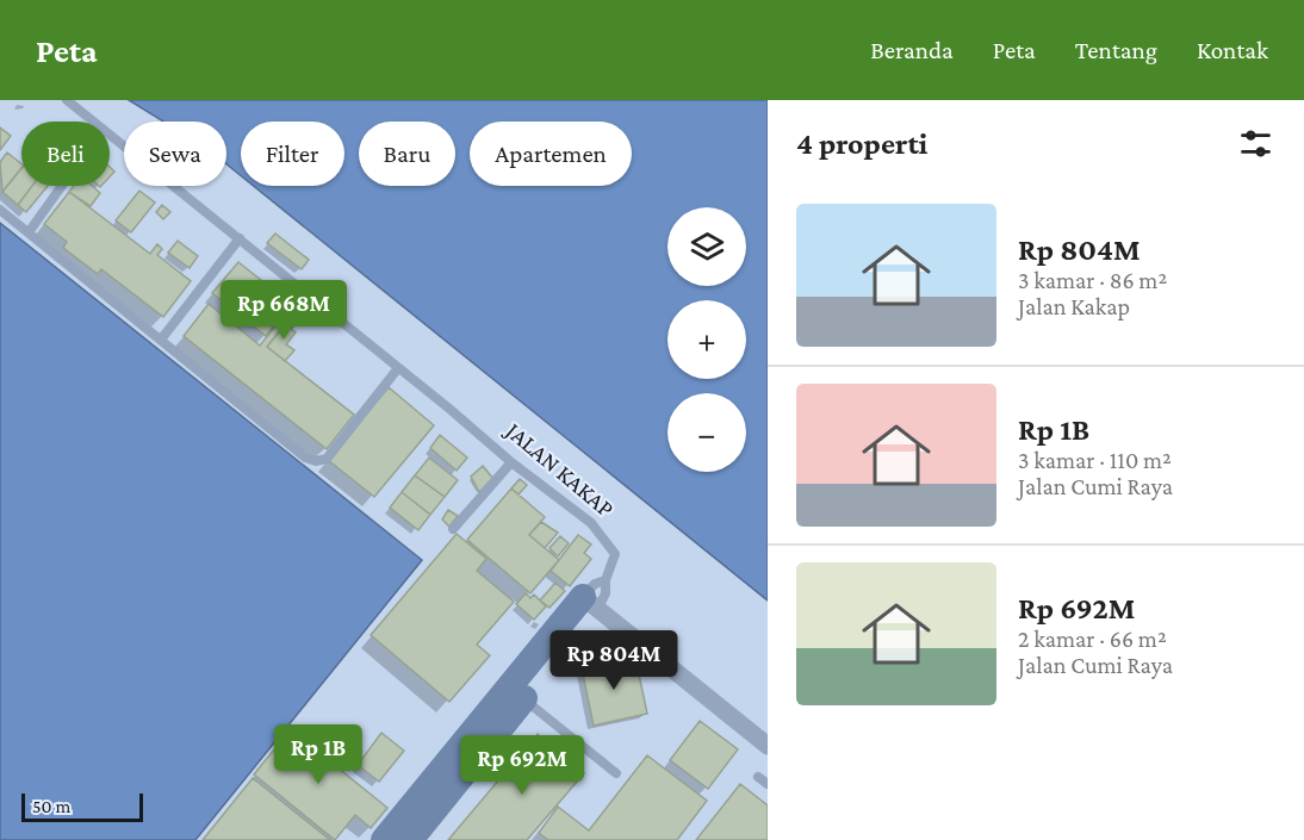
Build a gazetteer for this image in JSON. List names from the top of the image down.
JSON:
{
  "streets": {
    "lane": ["JALAN KAKAP"]
  },
  "scale_bar": "50 m",
  "page": {
    "header": "Peta",
    "nav": [
      "Beranda",
      "Peta",
      "Tentang",
      "Kontak"
    ],
    "heading": "4 properti",
    "chip": [
      "Beli",
      "Sewa",
      "Filter",
      "Baru",
      "Apartemen"
    ],
    "list": [
      {
        "name": "Rp 804M",
        "note": "3 kamar · 86 m² · Jalan Kakap"
      },
      {
        "name": "Rp 1B",
        "note": "3 kamar · 110 m² · Jalan Cumi Raya"
      },
      {
        "name": "Rp 692M",
        "note": "2 kamar · 66 m² · Jalan Cumi Raya"
      }
    ],
    "map_buttons": ["+", "−"],
    "price": [
      "Rp 668M",
      "Rp 804M",
      "Rp 1B",
      "Rp 692M"
    ],
    "scale": "50 m"
  }
}
